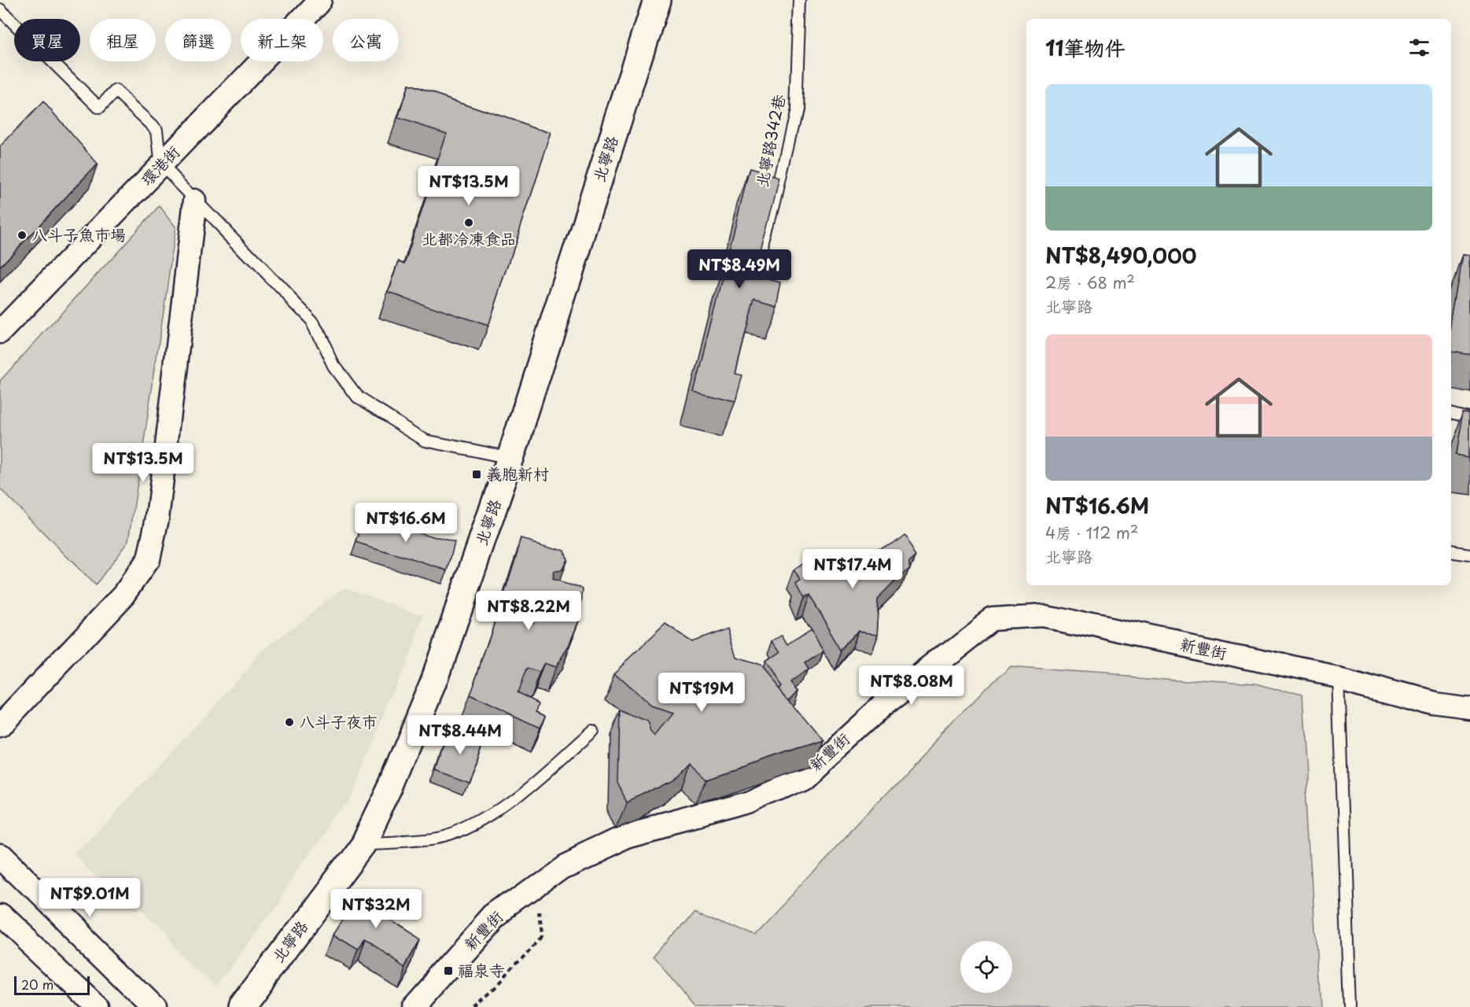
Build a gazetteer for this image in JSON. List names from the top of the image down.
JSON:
{
  "streets": {
    "main road": ["北寧路"],
    "street": ["環港街", "新豐街"],
    "lane": ["北寧路342巷"]
  },
  "places": {
    "other": ["北都冷凍食品", "八斗子魚市場", "八斗子夜市"],
    "transit": ["義胞新村", "福泉寺"]
  },
  "scale_bar": "20 m",
  "page": {
    "chip": [
      "買屋",
      "租屋",
      "篩選",
      "新上架",
      "公寓"
    ],
    "heading": "11筆物件",
    "list": [
      {
        "name": "NT$8,490,000",
        "note": "2房 · 68 m² · 北寧路"
      },
      {
        "name": "NT$16.6M",
        "note": "4房 · 112 m² · 北寧路"
      }
    ],
    "price": [
      "NT$13.5M",
      "NT$8.49M",
      "NT$13.5M",
      "NT$16.6M",
      "NT$17.4M",
      "NT$8.22M",
      "NT$8.08M",
      "NT$19M",
      "NT$8.44M",
      "NT$9.01M",
      "NT$32M"
    ],
    "scale": "20 m"
  }
}
